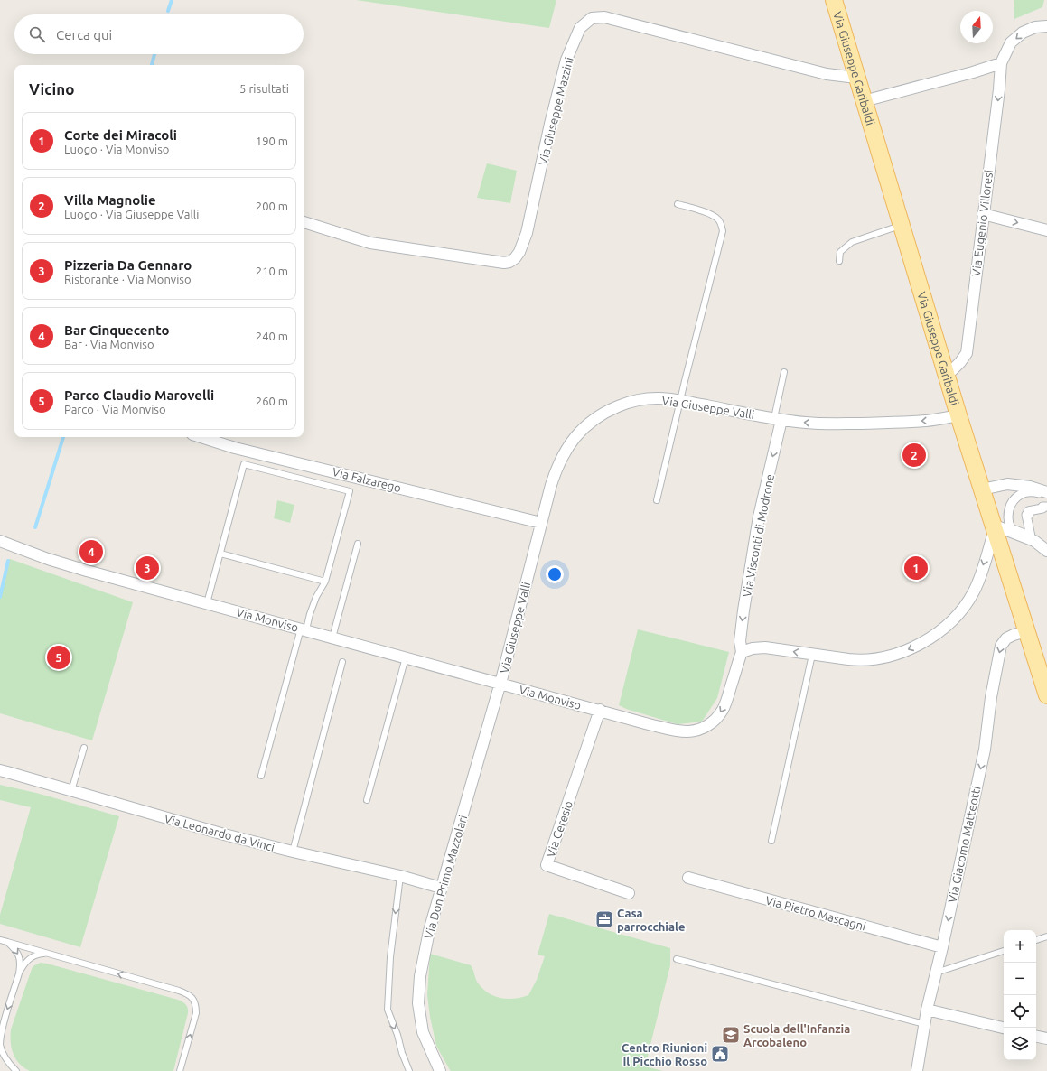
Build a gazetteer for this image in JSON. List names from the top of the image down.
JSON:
{
  "streets": {
    "main road": ["Via Giuseppe Garibaldi"],
    "street": [
      "Via Giuseppe Mazzini",
      "Via Eugenio Villoresi",
      "Via Giuseppe Valli",
      "Via Falzarego",
      "Via Visconti di Modrone",
      "Via Monviso",
      "Via Ceresio",
      "Via Leonardo da Vinci",
      "Via Giacomo Matteotti",
      "Via Don Primo Mazzolari",
      "Via Pietro Mascagni"
    ]
  },
  "crossings": [
    ["Via Giuseppe Garibaldi", "Via Giuseppe Mazzini"],
    ["Via Giuseppe Garibaldi", "Via Eugenio Villoresi"],
    ["Via Giuseppe Garibaldi", "Via Giuseppe Valli"],
    ["Via Giuseppe Garibaldi", "Via Giacomo Matteotti"],
    ["Via Giuseppe Valli", "Via Falzarego"],
    ["Via Giuseppe Valli", "Via Visconti di Modrone"],
    ["Via Giuseppe Valli", "Via Monviso"],
    ["Via Giuseppe Valli", "Via Don Primo Mazzolari"],
    ["Via Visconti di Modrone", "Via Monviso"],
    ["Via Monviso", "Via Ceresio"],
    ["Via Monviso", "Via Don Primo Mazzolari"],
    ["Via Leonardo da Vinci", "Via Don Primo Mazzolari"],
    ["Via Giacomo Matteotti", "Via Pietro Mascagni"]
  ],
  "one_way": ["Via Eugenio Villoresi", "Via Visconti di Modrone", "Via Giacomo Matteotti"],
  "places": {
    "office": ["Casa parrocchiale"],
    "school or university": ["Scuola dell'Infanzia Arcobaleno"],
    "public building": ["Centro Riunioni Il Picchio Rosso"]
  },
  "north": "top",
  "page": {
    "search": "Cerca qui",
    "heading": ["Vicino", "5 risultati"],
    "list": [
      {
        "mark": "1",
        "name": "Corte dei Miracoli",
        "note": "Luogo · Via Monviso",
        "value": "190 m"
      },
      {
        "mark": "2",
        "name": "Villa Magnolie",
        "note": "Luogo · Via Giuseppe Valli",
        "value": "200 m"
      },
      {
        "mark": "3",
        "name": "Pizzeria Da Gennaro",
        "note": "Ristorante · Via Monviso",
        "value": "210 m"
      },
      {
        "mark": "4",
        "name": "Bar Cinquecento",
        "note": "Bar · Via Monviso",
        "value": "240 m"
      },
      {
        "mark": "5",
        "name": "Parco Claudio Marovelli",
        "note": "Parco · Via Monviso",
        "value": "260 m"
      }
    ],
    "pins": [
      "2",
      "4",
      "1",
      "3",
      "5"
    ],
    "map_buttons": ["+", "−"]
  }
}
